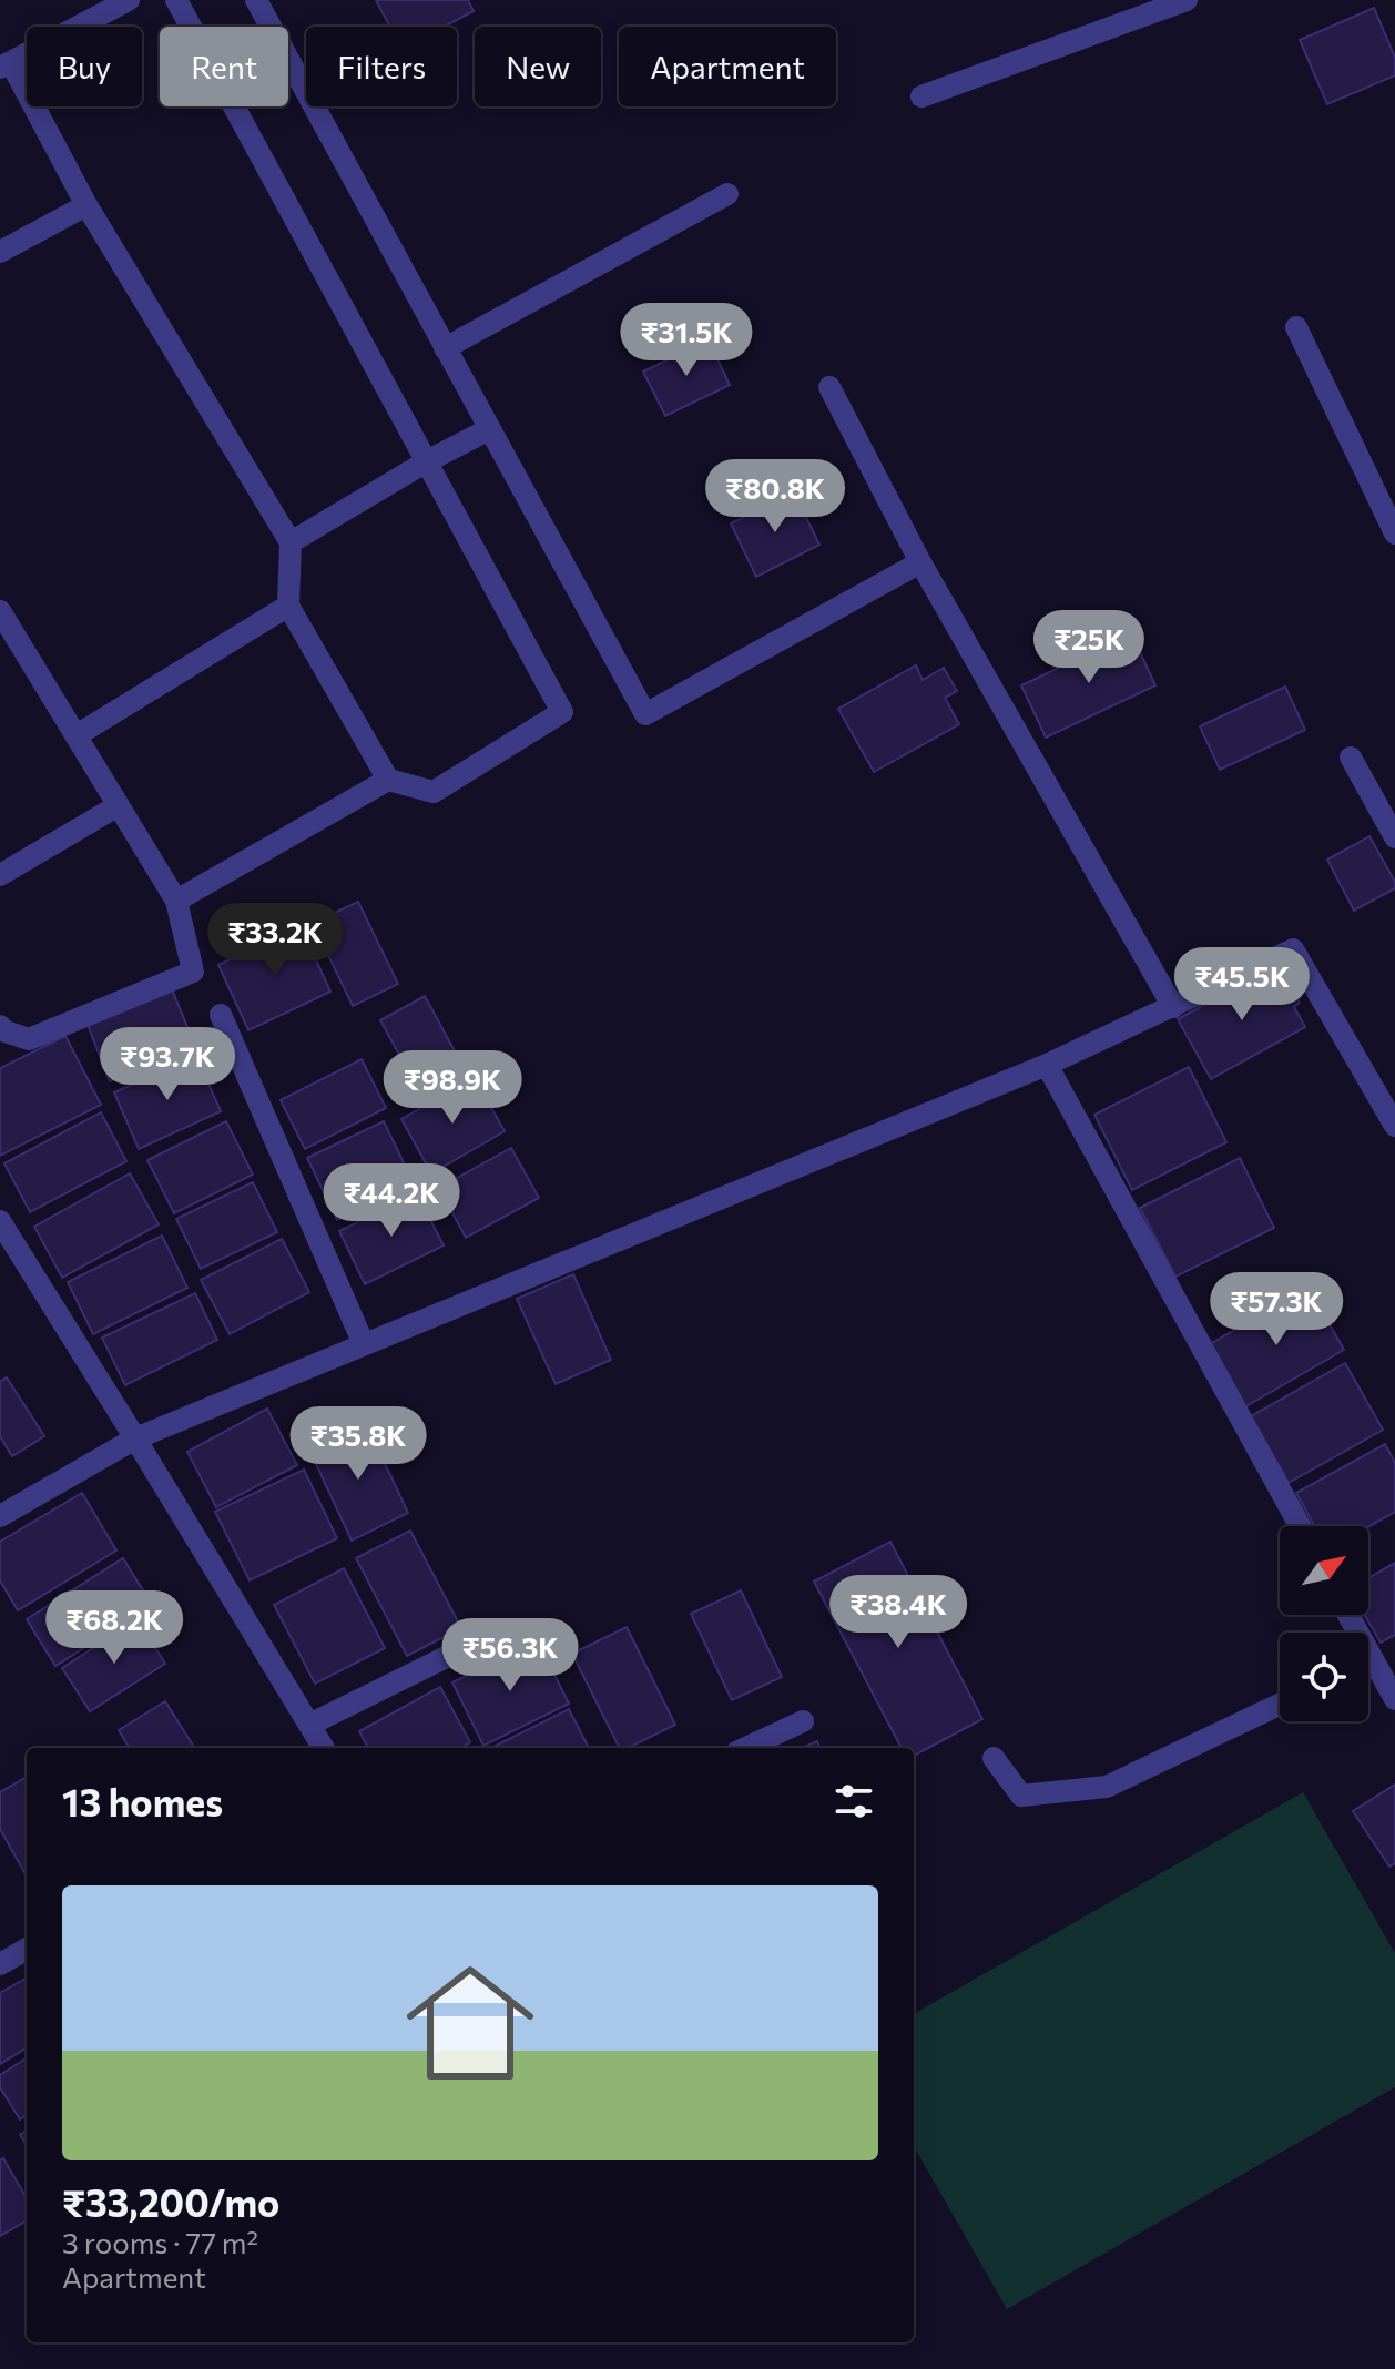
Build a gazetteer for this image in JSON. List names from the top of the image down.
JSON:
{
  "north": "top right",
  "page": {
    "chip": [
      "Buy",
      "Rent",
      "Filters",
      "New",
      "Apartment"
    ],
    "price": [
      "₹31.5K",
      "₹80.8K",
      "₹25K",
      "₹33.2K",
      "₹45.5K",
      "₹93.7K",
      "₹98.9K",
      "₹44.2K",
      "₹57.3K",
      "₹35.8K",
      "₹38.4K",
      "₹68.2K",
      "₹56.3K"
    ],
    "heading": "13 homes",
    "list": [
      {
        "name": "₹33,200/mo",
        "note": "3 rooms · 77 m² · Apartment"
      }
    ]
  }
}
